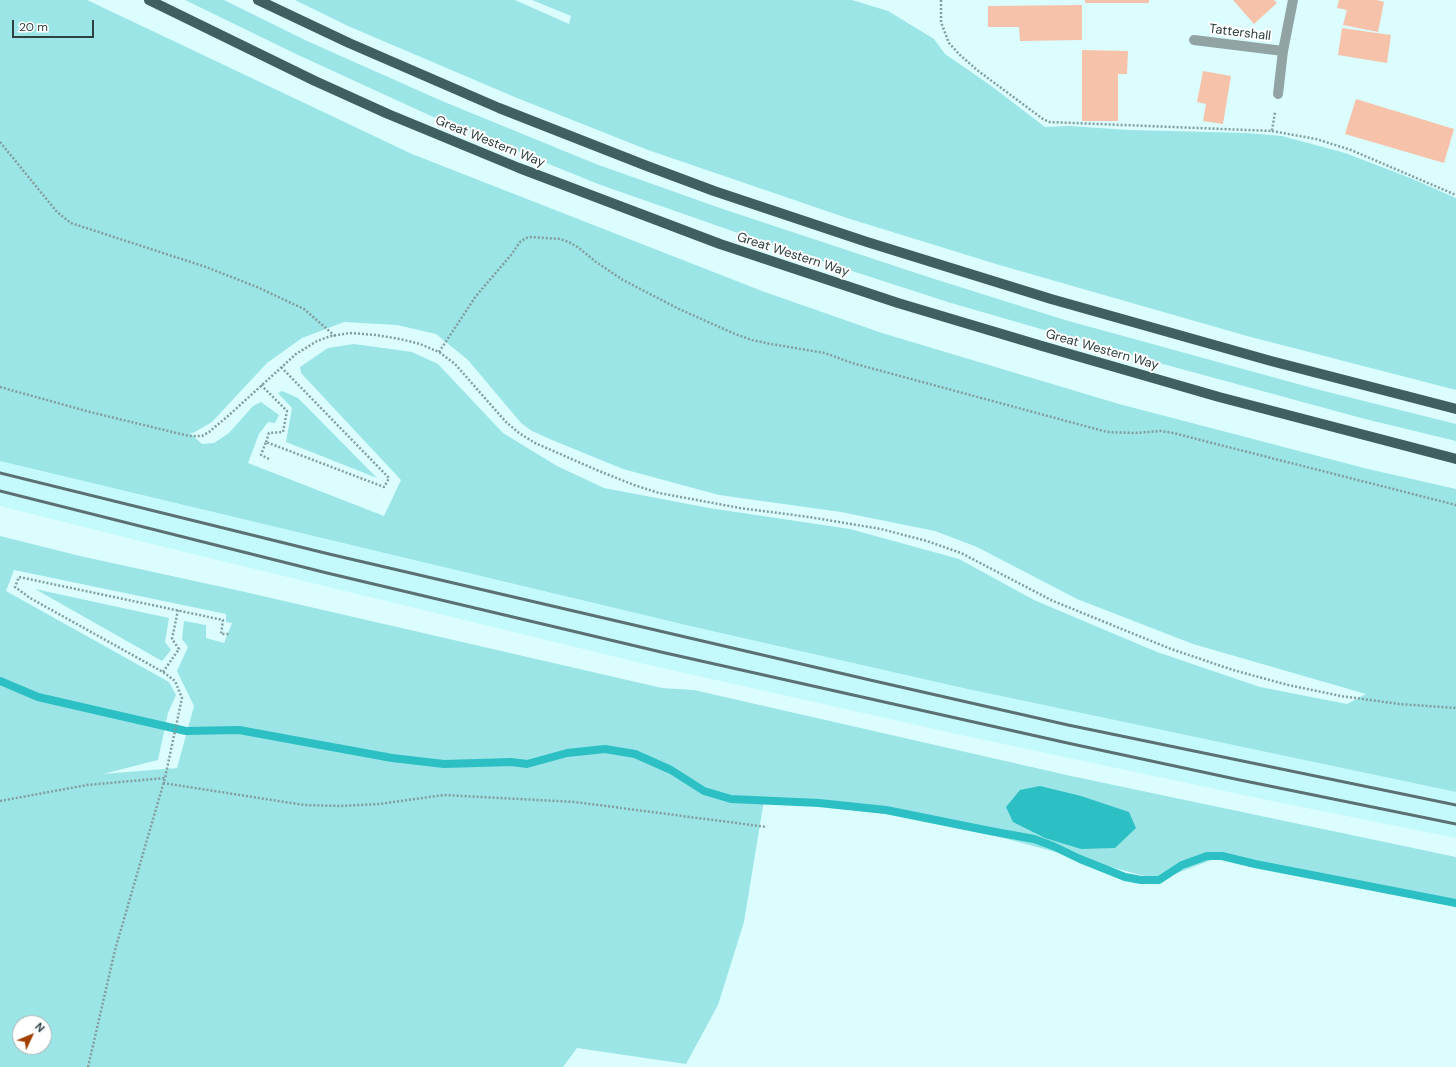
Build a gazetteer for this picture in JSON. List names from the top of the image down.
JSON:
{
  "streets": {
    "main road": ["Great Western Way"],
    "street": ["Tattershall"]
  },
  "scale_bar": "20 m",
  "north": "top right"
}
